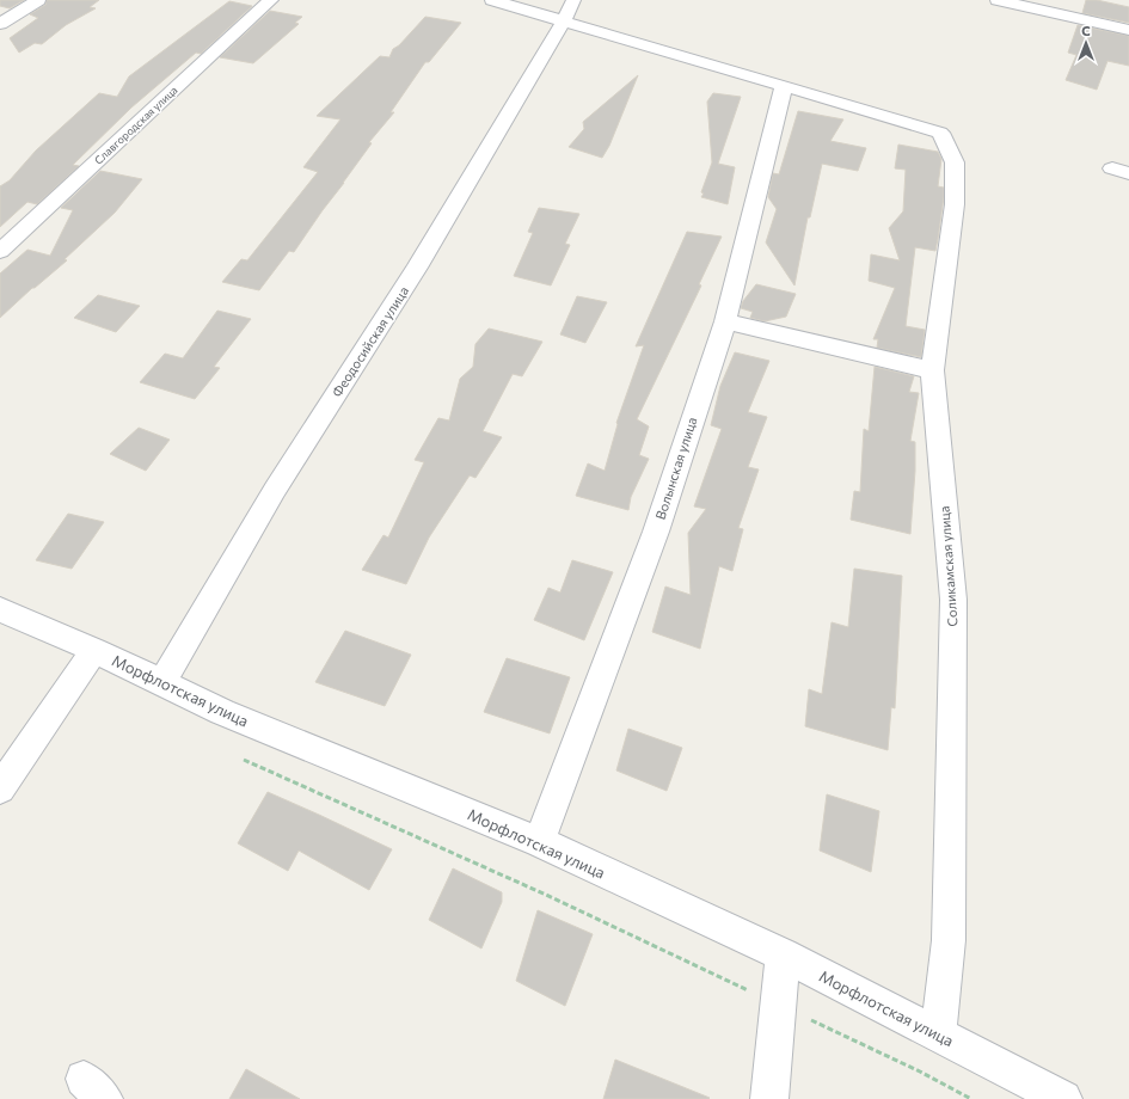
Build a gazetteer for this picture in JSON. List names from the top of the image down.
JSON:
{
  "streets": {
    "street": [
      "Славгородская улица",
      "Феодосийская улица",
      "Волынская улица",
      "Соликамская улица",
      "Морфлотская улица"
    ]
  },
  "crossings": [
    ["Феодосийская улица", "Морфлотская улица"],
    ["Волынская улица", "Соликамская улица"],
    ["Волынская улица", "Морфлотская улица"],
    ["Соликамская улица", "Морфлотская улица"]
  ],
  "north": "top"
}
